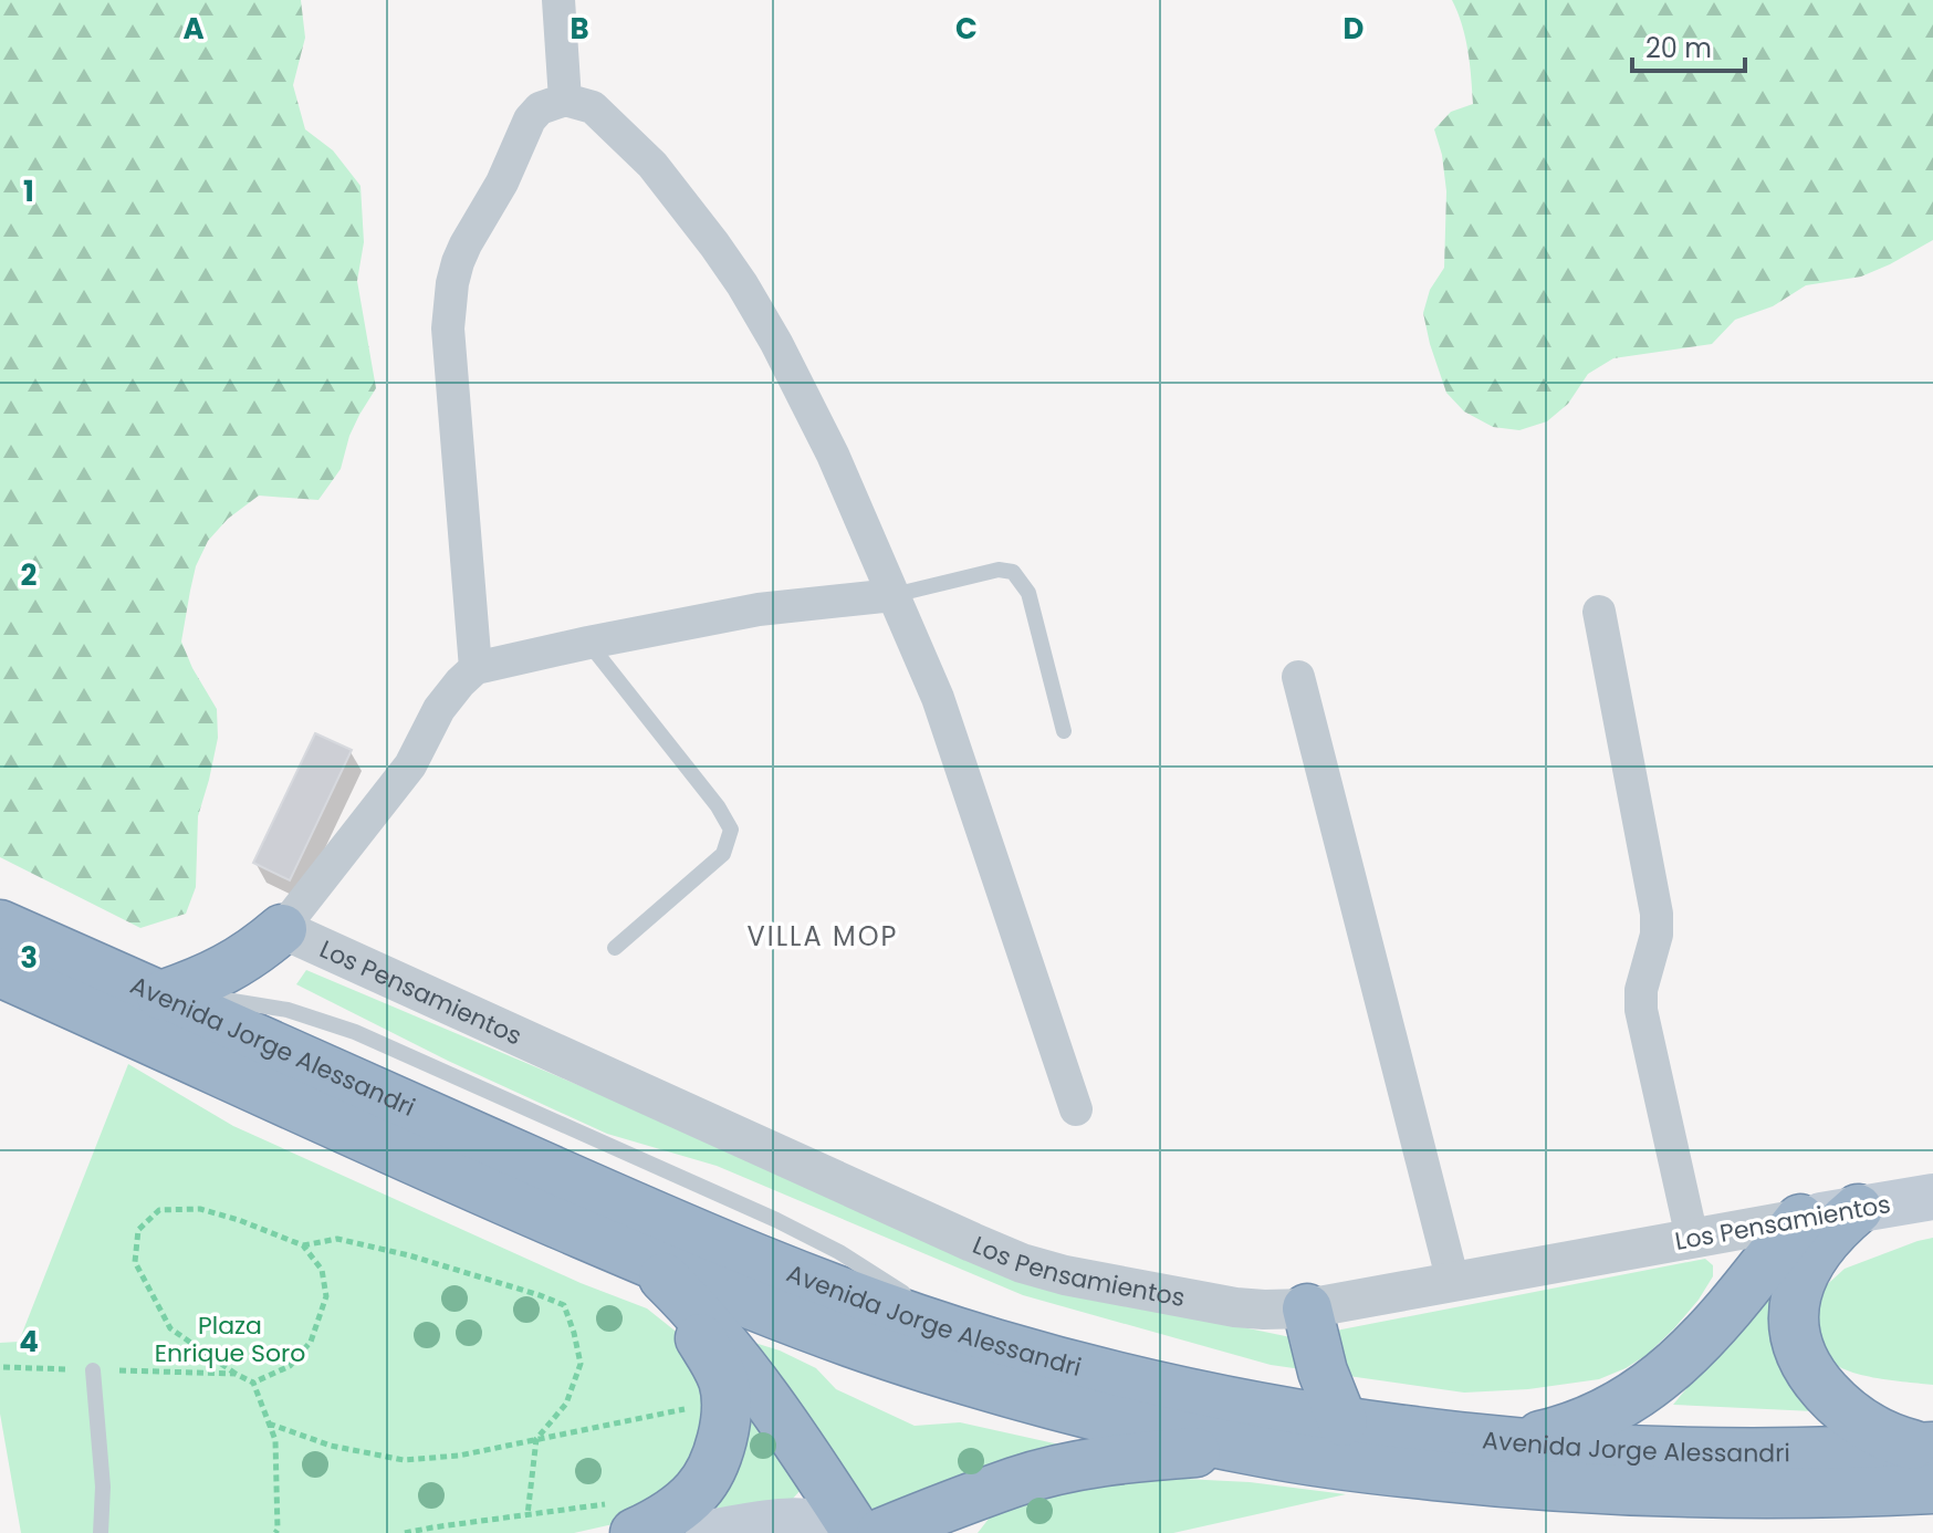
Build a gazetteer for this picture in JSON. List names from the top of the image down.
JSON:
{
  "streets": {
    "highway": ["Avenida Jorge Alessandri"],
    "main road": ["Los Pensamientos"]
  },
  "districts": ["VILLA MOP"],
  "parks": ["Plaza Enrique Soro"],
  "scale_bar": "20 m",
  "grid": {
    "columns": [
      "A",
      "B",
      "C",
      "D"
    ],
    "rows": [
      "1",
      "2",
      "3",
      "4"
    ]
  }
}
